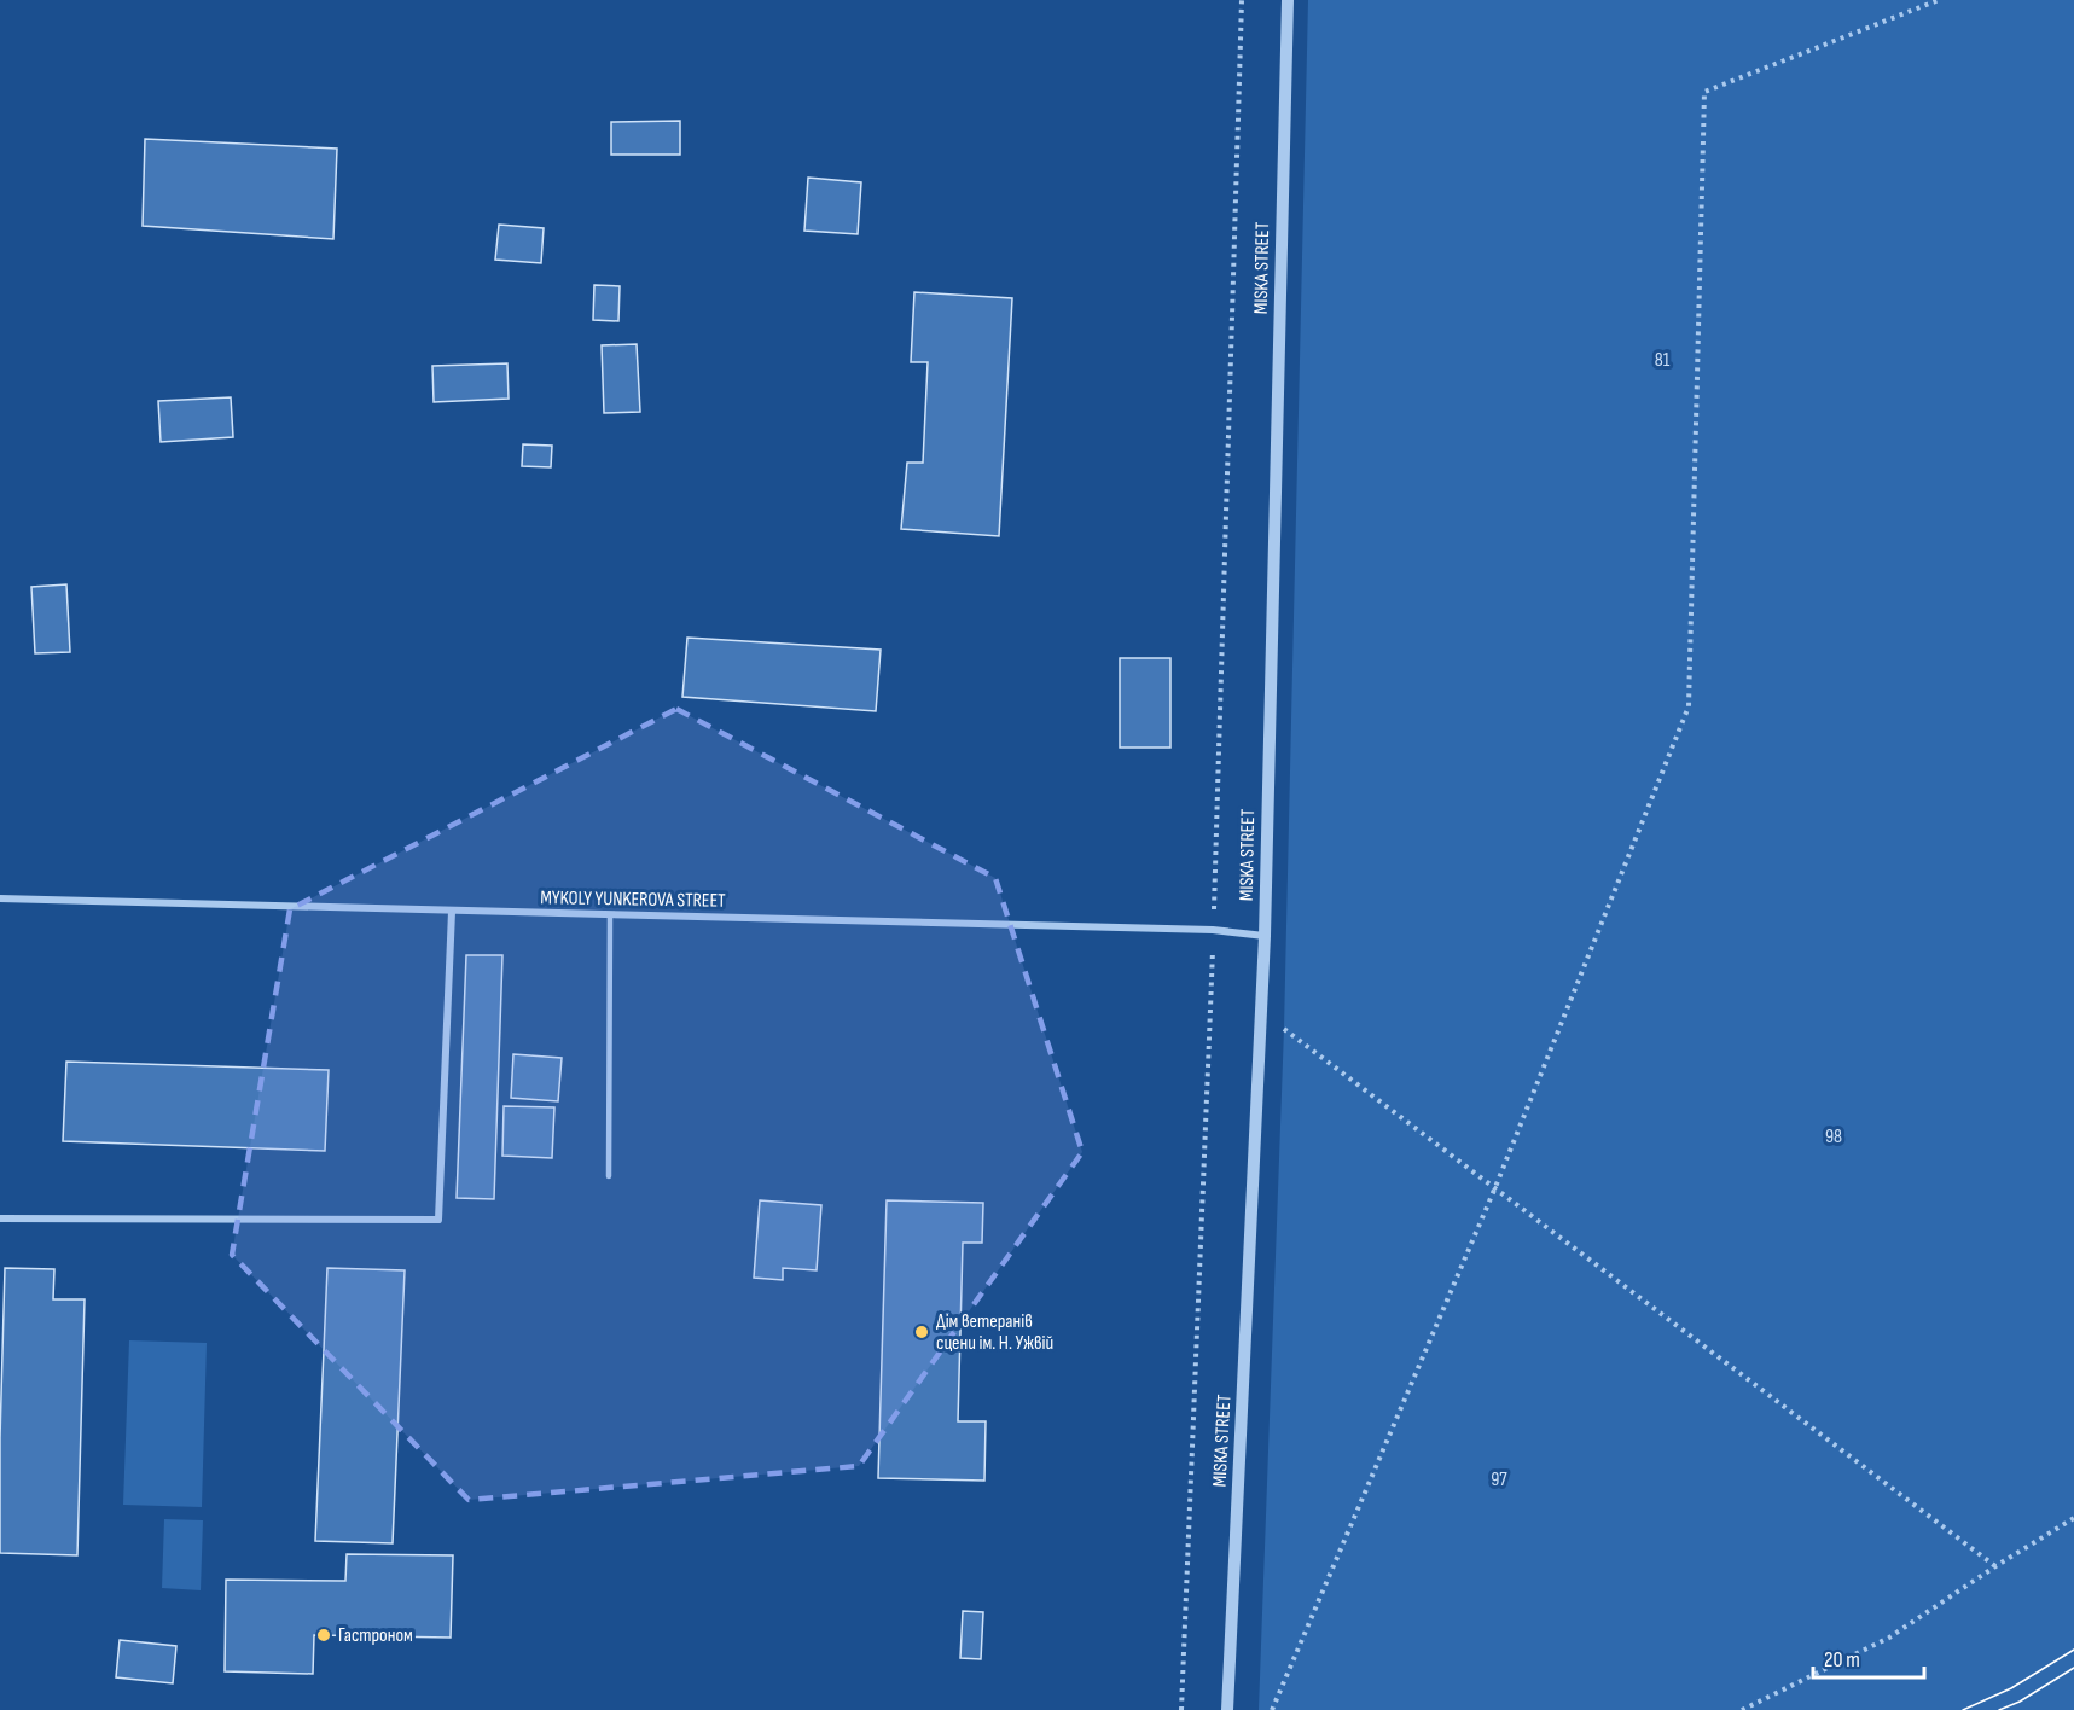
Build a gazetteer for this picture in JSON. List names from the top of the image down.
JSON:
{
  "streets": {
    "street": ["MISKA STREET", "MYKOLY YUNKEROVA STREET"]
  },
  "crossings": [
    ["MISKA STREET", "MYKOLY YUNKEROVA STREET"]
  ],
  "parks": ["81", "98", "97"],
  "places": ["Дім ветеранів сцени ім. Н. Ужвій", "Гастроном"],
  "scale_bar": "20 m"
}
